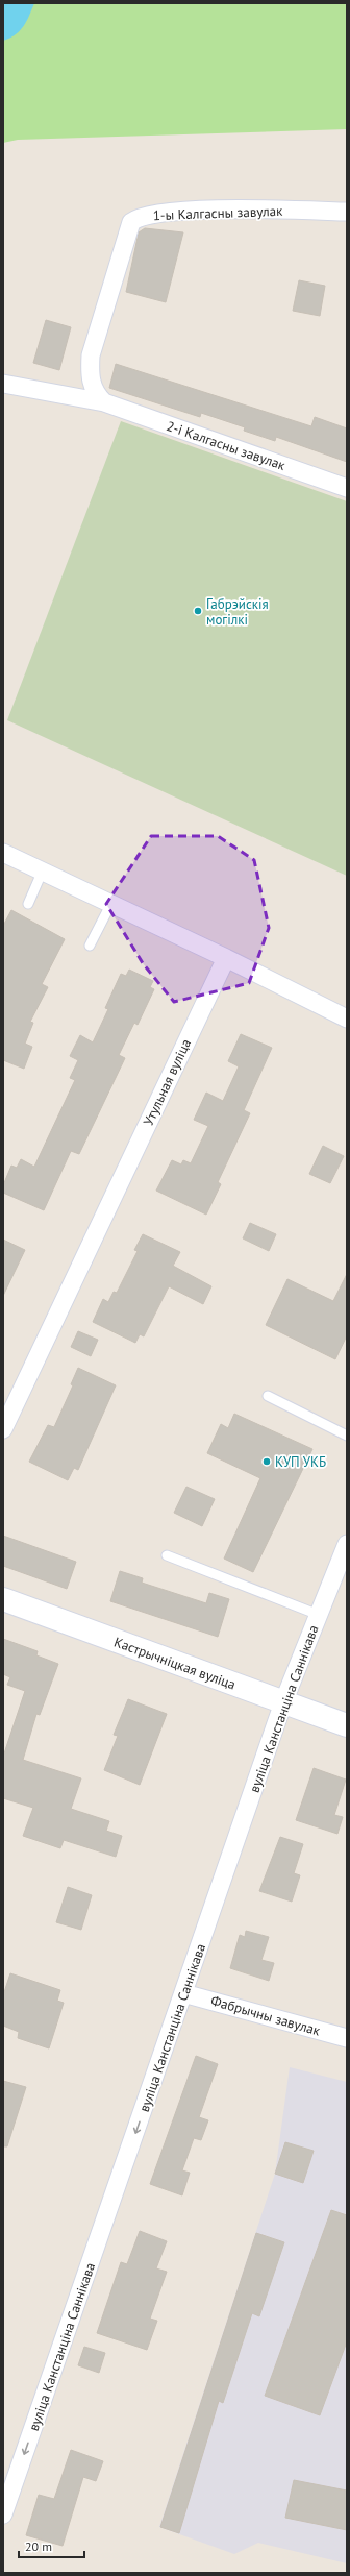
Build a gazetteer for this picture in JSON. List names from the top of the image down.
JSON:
{
  "streets": {
    "main road": ["Кастрычніцкая вуліца"],
    "street": [
      "1-ы Калгасны завулак",
      "2-і Калгасны завулак",
      "Утульная вуліца",
      "вуліца Канстанціна Саннікава",
      "Фабрычны завулак"
    ]
  },
  "crossings": [
    ["1-ы Калгасны завулак", "2-і Калгасны завулак"],
    ["Кастрычніцкая вуліца", "вуліца Канстанціна Саннікава"],
    ["вуліца Канстанціна Саннікава", "Фабрычны завулак"]
  ],
  "one_way": ["вуліца Канстанціна Саннікава"],
  "places": ["Габрэйскія могілкі", "КУП УКБ"],
  "scale_bar": "20 m"
}
